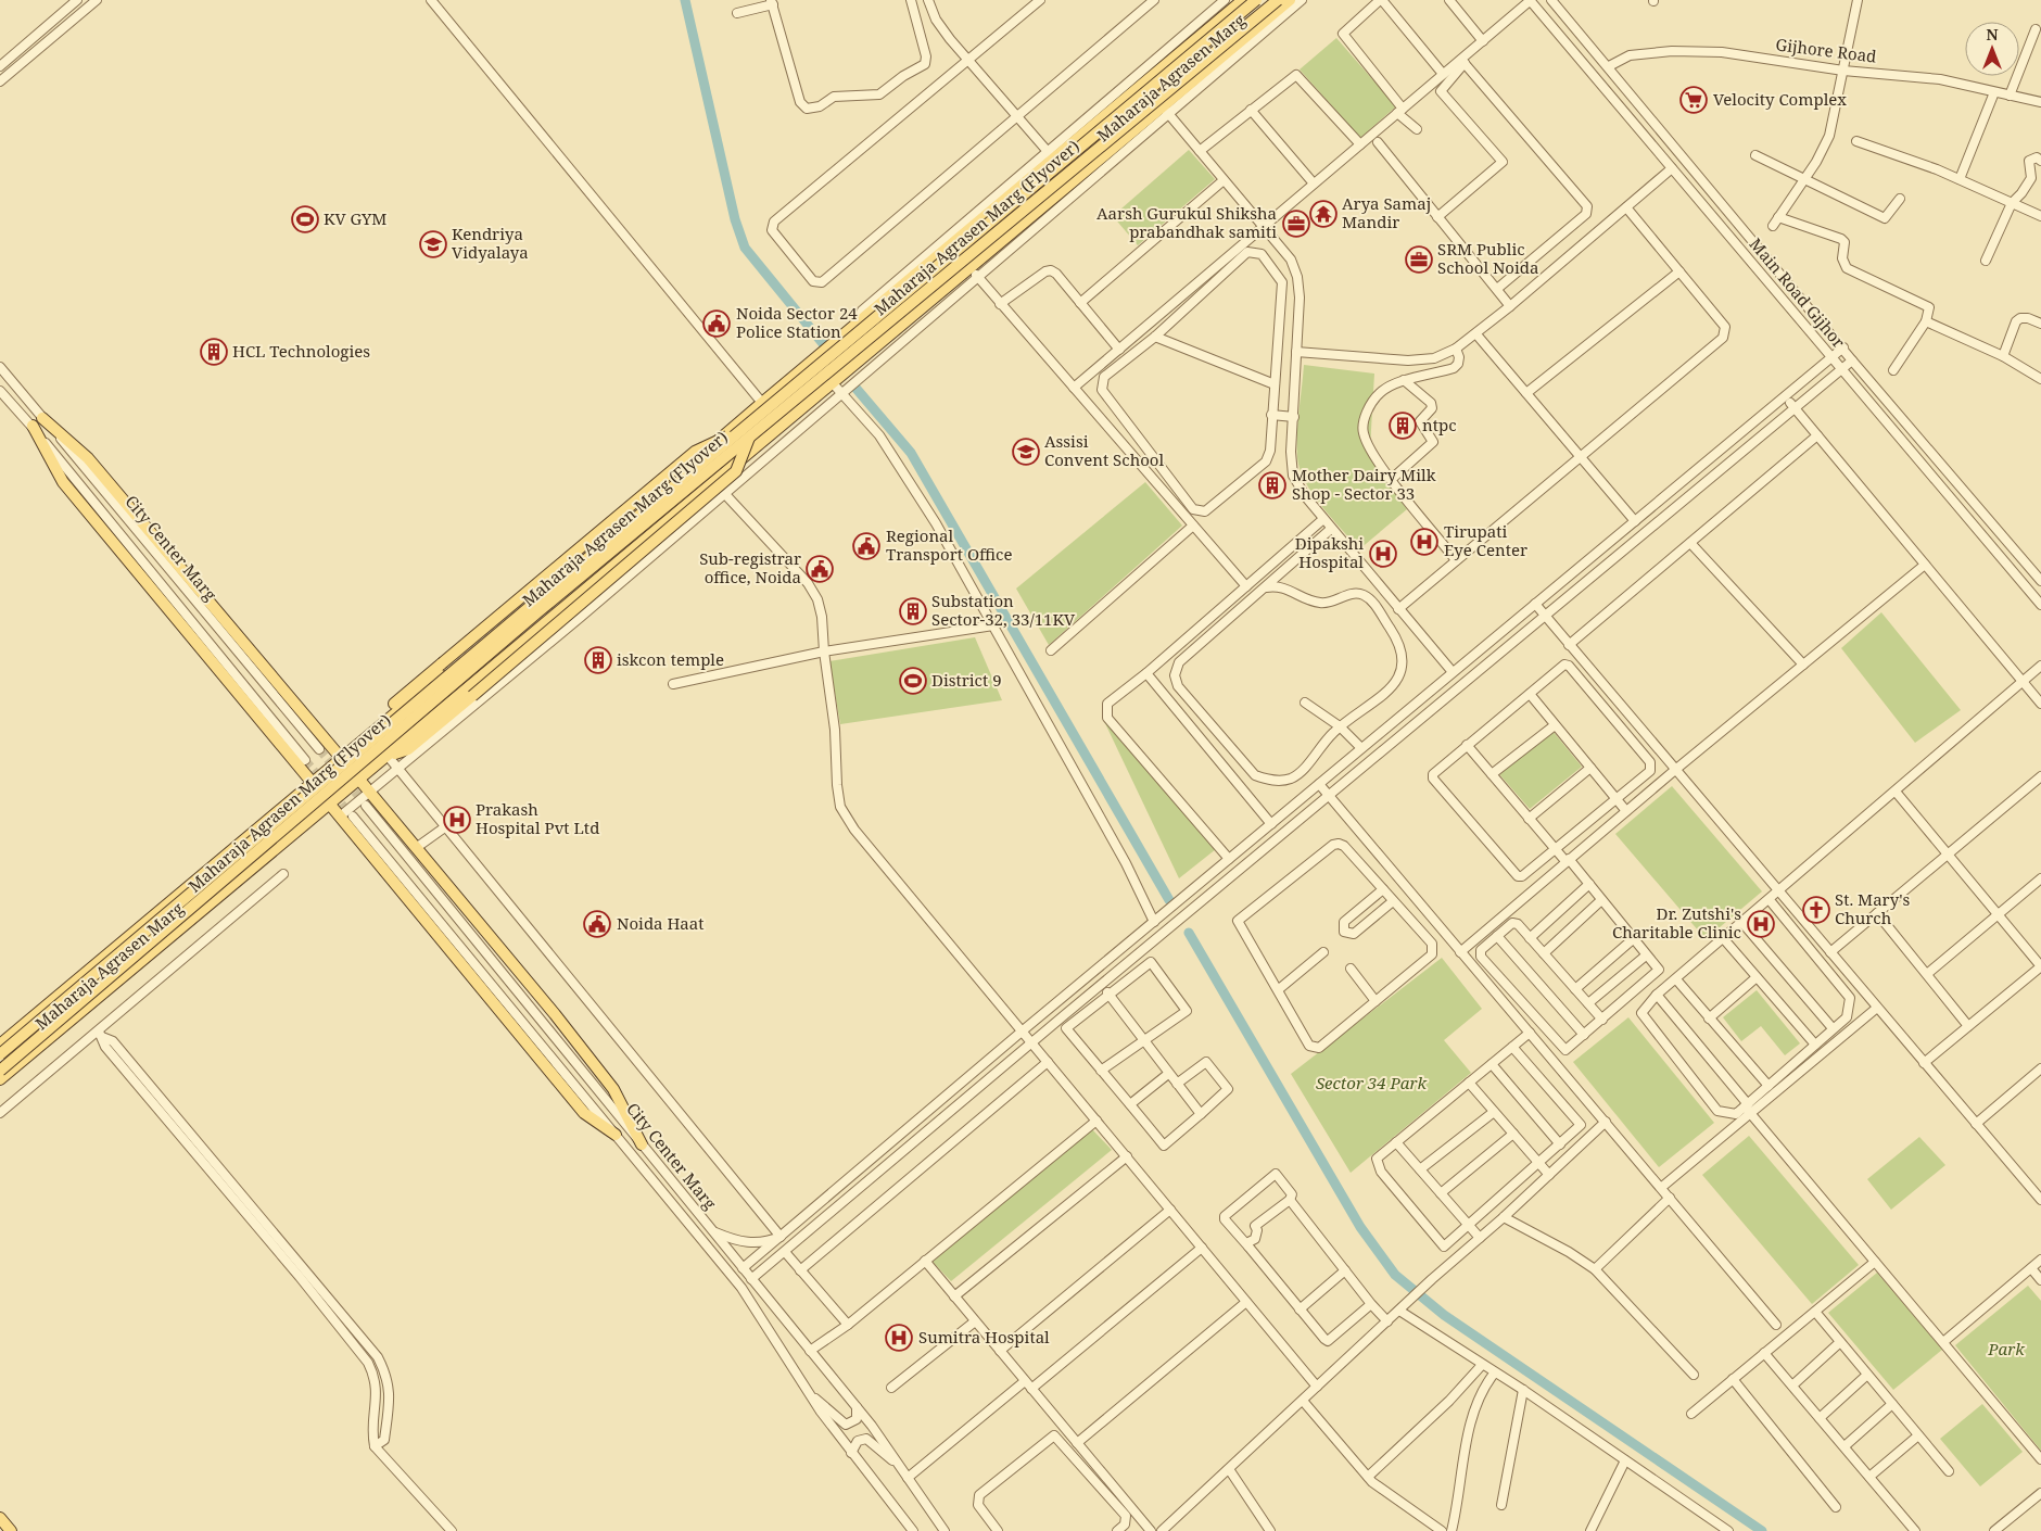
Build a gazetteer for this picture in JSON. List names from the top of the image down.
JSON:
{
  "streets": {
    "main road": ["Maharaja Agrasen Marg", "Maharaja Agrasen Marg (Flyover)"],
    "street": ["Gijhore Road", "Main Road Gijhor", "City Center Marg"]
  },
  "crossings": [
    ["Gijhore Road", "Main Road Gijhor"]
  ],
  "parks": ["Sector 34 Park", "Park"],
  "places": {
    "supermarket": ["Velocity Complex"],
    "temple": ["Arya Samaj Mandir"],
    "sports": ["KV GYM", "District 9"],
    "office": ["Aarsh Gurukul Shiksha prabandhak samiti", "SRM Public School Noida"],
    "school or university": ["Kendriya Vidyalaya", "Assisi Convent School"],
    "public building": [
      "Noida Sector 24 Police Station",
      "Regional Transport Office",
      "Sub-registrar office, Noida",
      "Noida Haat"
    ],
    "building": [
      "HCL Technologies",
      "ntpc",
      "Mother Dairy Milk Shop - Sector 33",
      "Substation Sector-32, 33/11KV",
      "iskcon temple"
    ],
    "hospital": [
      "Tirupati Eye Center",
      "Dipakshi Hospital",
      "Prakash Hospital Pvt Ltd",
      "Dr. Zutshi's Charitable Clinic",
      "Sumitra Hospital"
    ],
    "church": ["St. Mary's Church"]
  },
  "north": "top"
}
